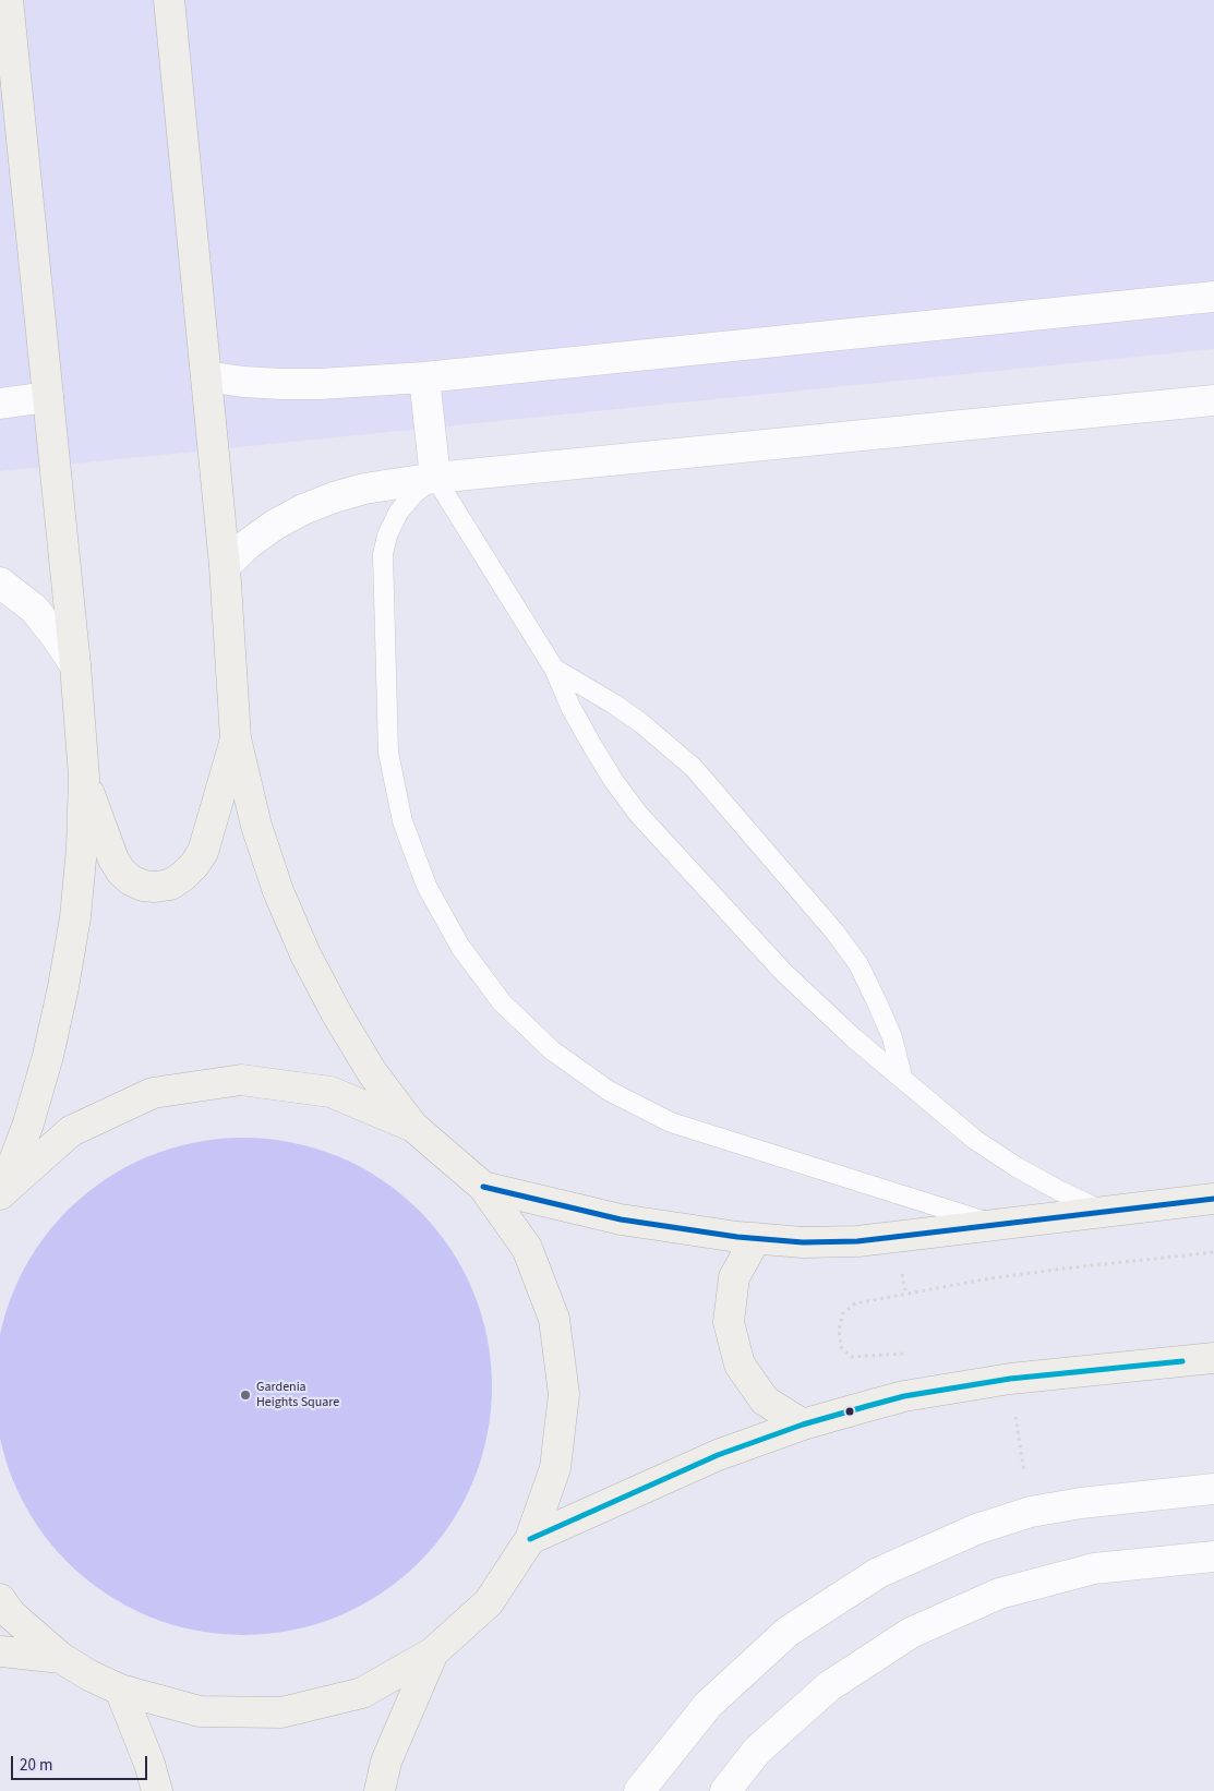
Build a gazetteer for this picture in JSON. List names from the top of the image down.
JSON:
{
  "places": ["Gardenia Heights Square"],
  "scale_bar": "20 m"
}
